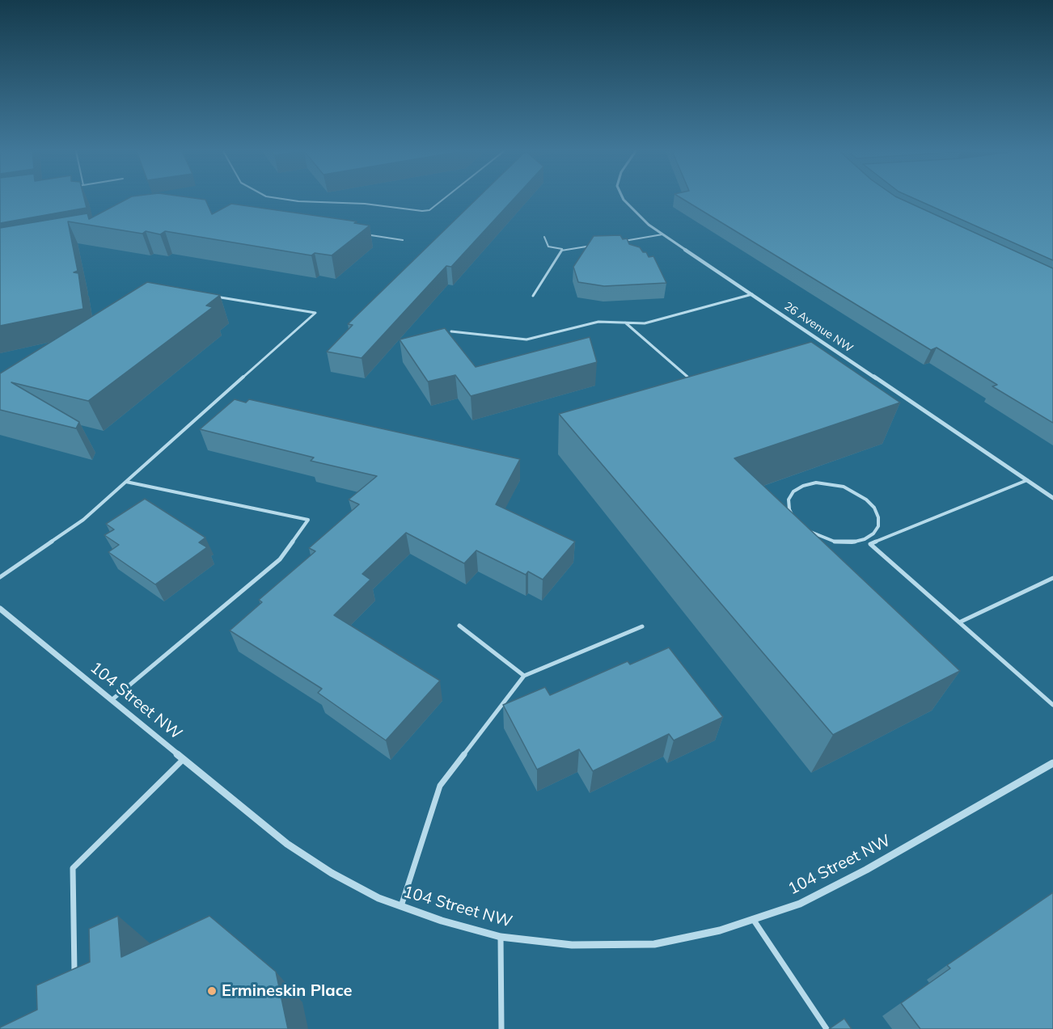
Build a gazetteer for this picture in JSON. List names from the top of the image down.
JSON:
{
  "streets": {
    "street": ["26 Avenue NW", "104 Street NW"]
  },
  "places": ["Ermineskin Place"]
}
